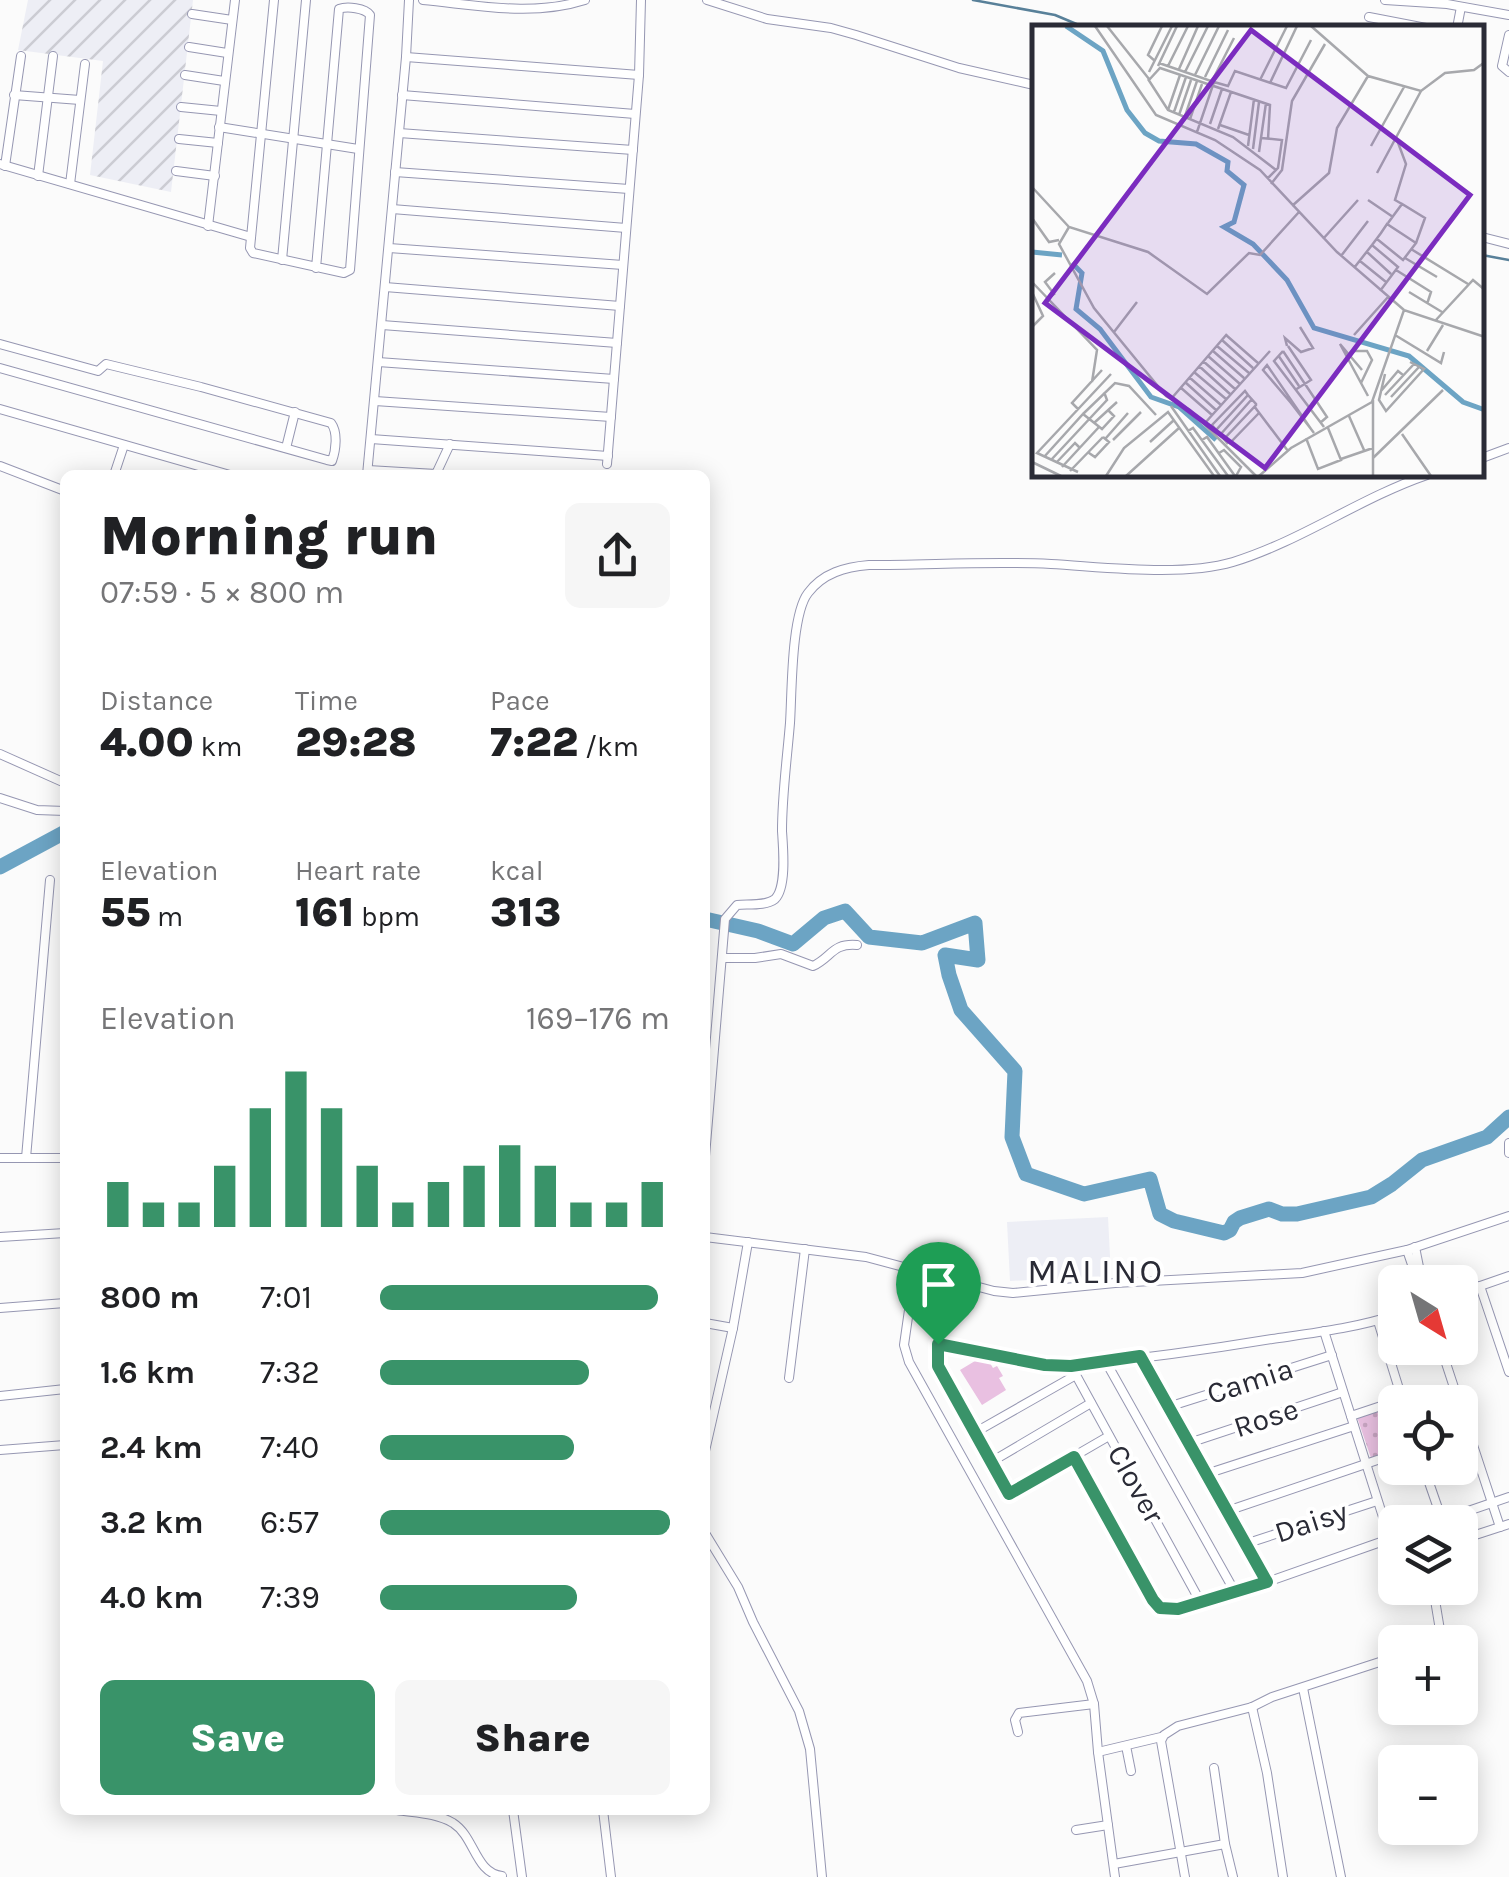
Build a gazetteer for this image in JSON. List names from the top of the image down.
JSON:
{
  "streets": {
    "street": [
      "Camia",
      "Rose",
      "Clover",
      "Daisy"
    ]
  },
  "districts": ["MALINO"],
  "north": "bottom right",
  "page": {
    "heading": ["Morning run", "07:59 · 5 × 800 m"],
    "stats": [
      ["Distance", "4.00 km"],
      ["Time", "29:28"],
      ["Pace", "7:22 /km"],
      ["Elevation", "55 m"],
      ["Heart rate", "161 bpm"],
      ["kcal", "313"]
    ],
    "chart": ["Elevation", "169–176 m"],
    "list": [
      {
        "name": "800 m",
        "note": "7:01"
      },
      {
        "name": "1.6 km",
        "note": "7:32"
      },
      {
        "name": "2.4 km",
        "note": "7:40"
      },
      {
        "name": "3.2 km",
        "note": "6:57"
      },
      {
        "name": "4.0 km",
        "note": "7:39"
      }
    ],
    "map_buttons": ["+", "−"],
    "buttons": ["Save", "Share"]
  }
}
